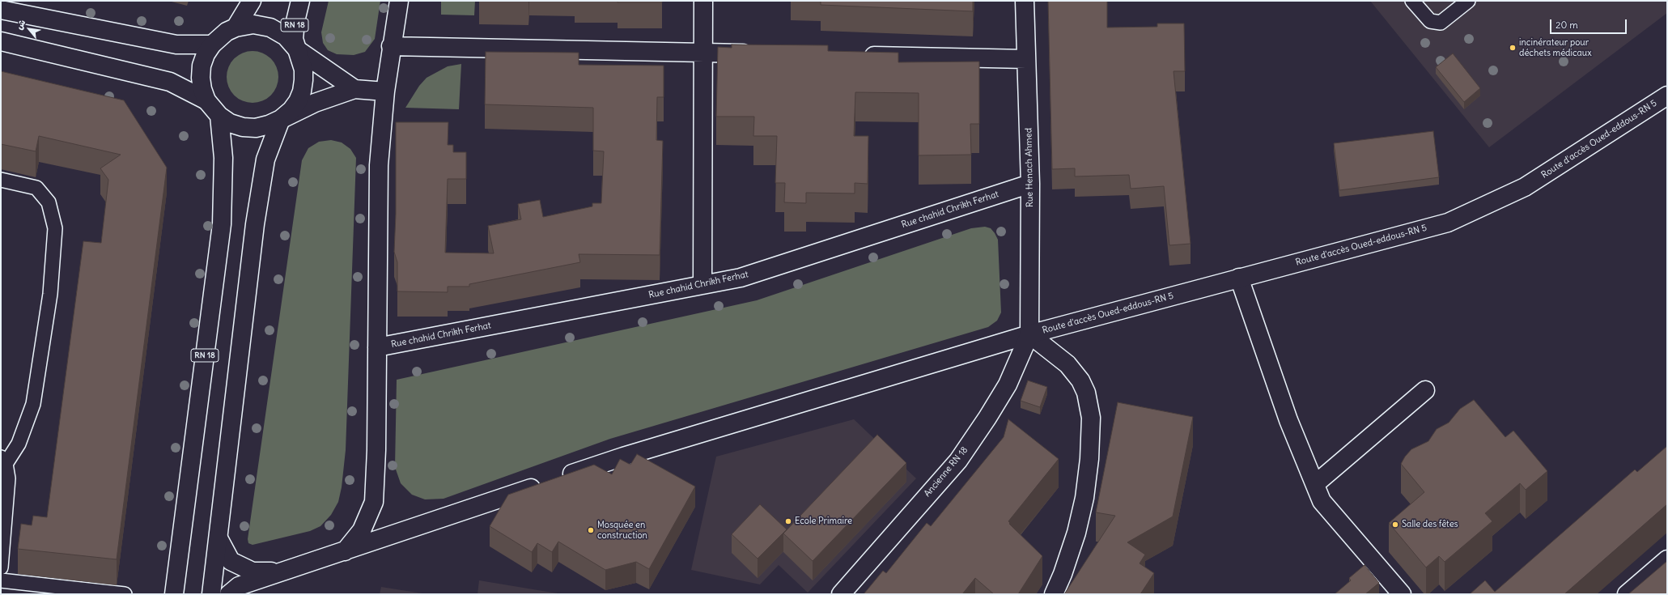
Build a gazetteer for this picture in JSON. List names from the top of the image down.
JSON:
{
  "streets": {
    "street": [
      "RN 18",
      "Route d'accès Oued-eddous-RN 5",
      "Rue Henach Ahmed",
      "Rue chahid Chrikh Ferhat",
      "Ancienne RN 18"
    ]
  },
  "crossings": [
    ["Route d'accès Oued-eddous-RN 5", "Rue Henach Ahmed"],
    ["Route d'accès Oued-eddous-RN 5", "Ancienne RN 18"],
    ["Rue Henach Ahmed", "Rue chahid Chrikh Ferhat"],
    ["Rue Henach Ahmed", "Ancienne RN 18"]
  ],
  "places": [
    "incinérateur pour déchets médicaux",
    "Ecole Primaire",
    "Salle des fêtes",
    "Mosquée en construction"
  ],
  "scale_bar": "20 m",
  "north": "top left"
}
